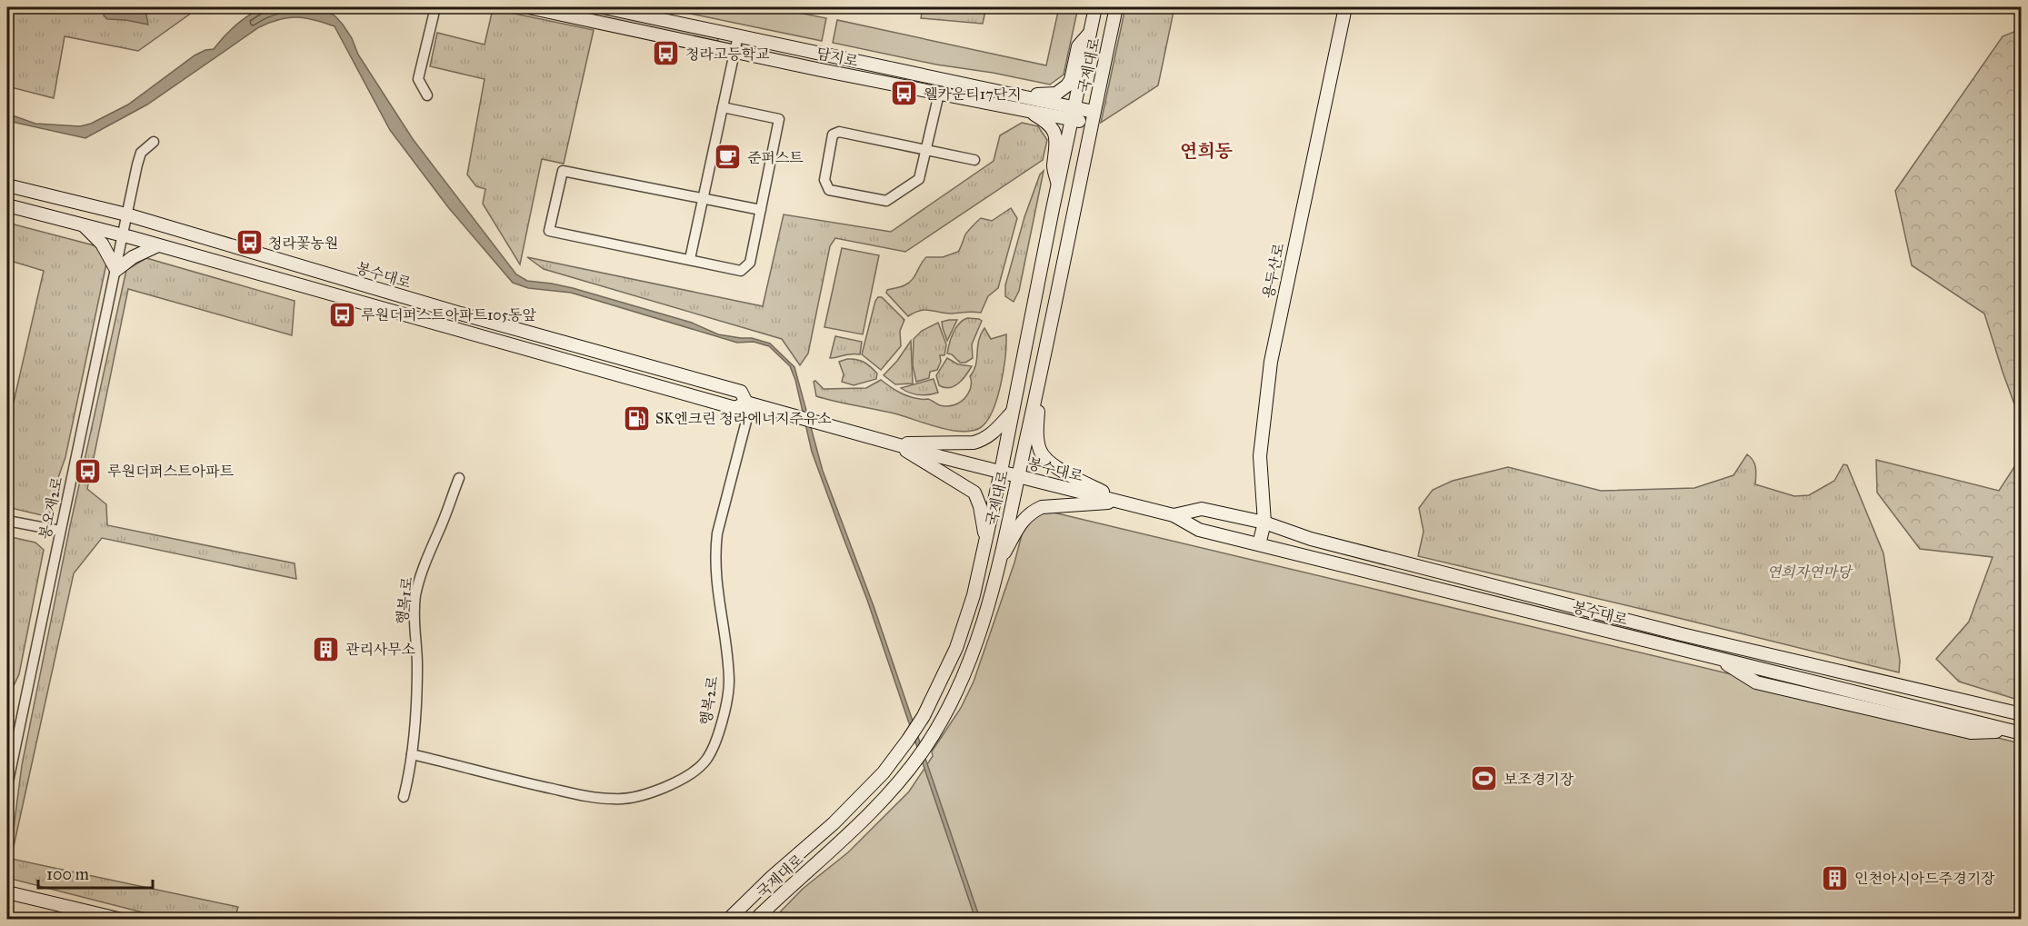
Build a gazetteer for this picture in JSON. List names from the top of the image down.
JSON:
{
  "streets": {
    "main road": [
      "담지로",
      "국제대로",
      "용두산로",
      "봉수대로"
    ],
    "street": ["봉오재2로", "행복1로", "행복2로"]
  },
  "crossings": [
    ["담지로", "국제대로"],
    ["국제대로", "봉수대로"],
    ["용두산로", "봉수대로"],
    ["봉수대로", "봉오재2로"],
    ["봉수대로", "행복2로"],
    ["행복1로", "행복2로"]
  ],
  "districts": ["연희동"],
  "parks": ["연희자연마당"],
  "places": {
    "bus stop": [
      "청라고등학교",
      "웰카운티17단지",
      "청라꽃농원",
      "루원더퍼스트아파트105동앞",
      "루원더퍼스트아파트"
    ],
    "cafe": ["준퍼스트"],
    "fuel station": ["SK엔크린 청라에너지주유소"],
    "building": ["관리사무소", "인천아시아드주경기장"],
    "sports": ["보조경기장"]
  },
  "scale_bar": "100 m"
}
